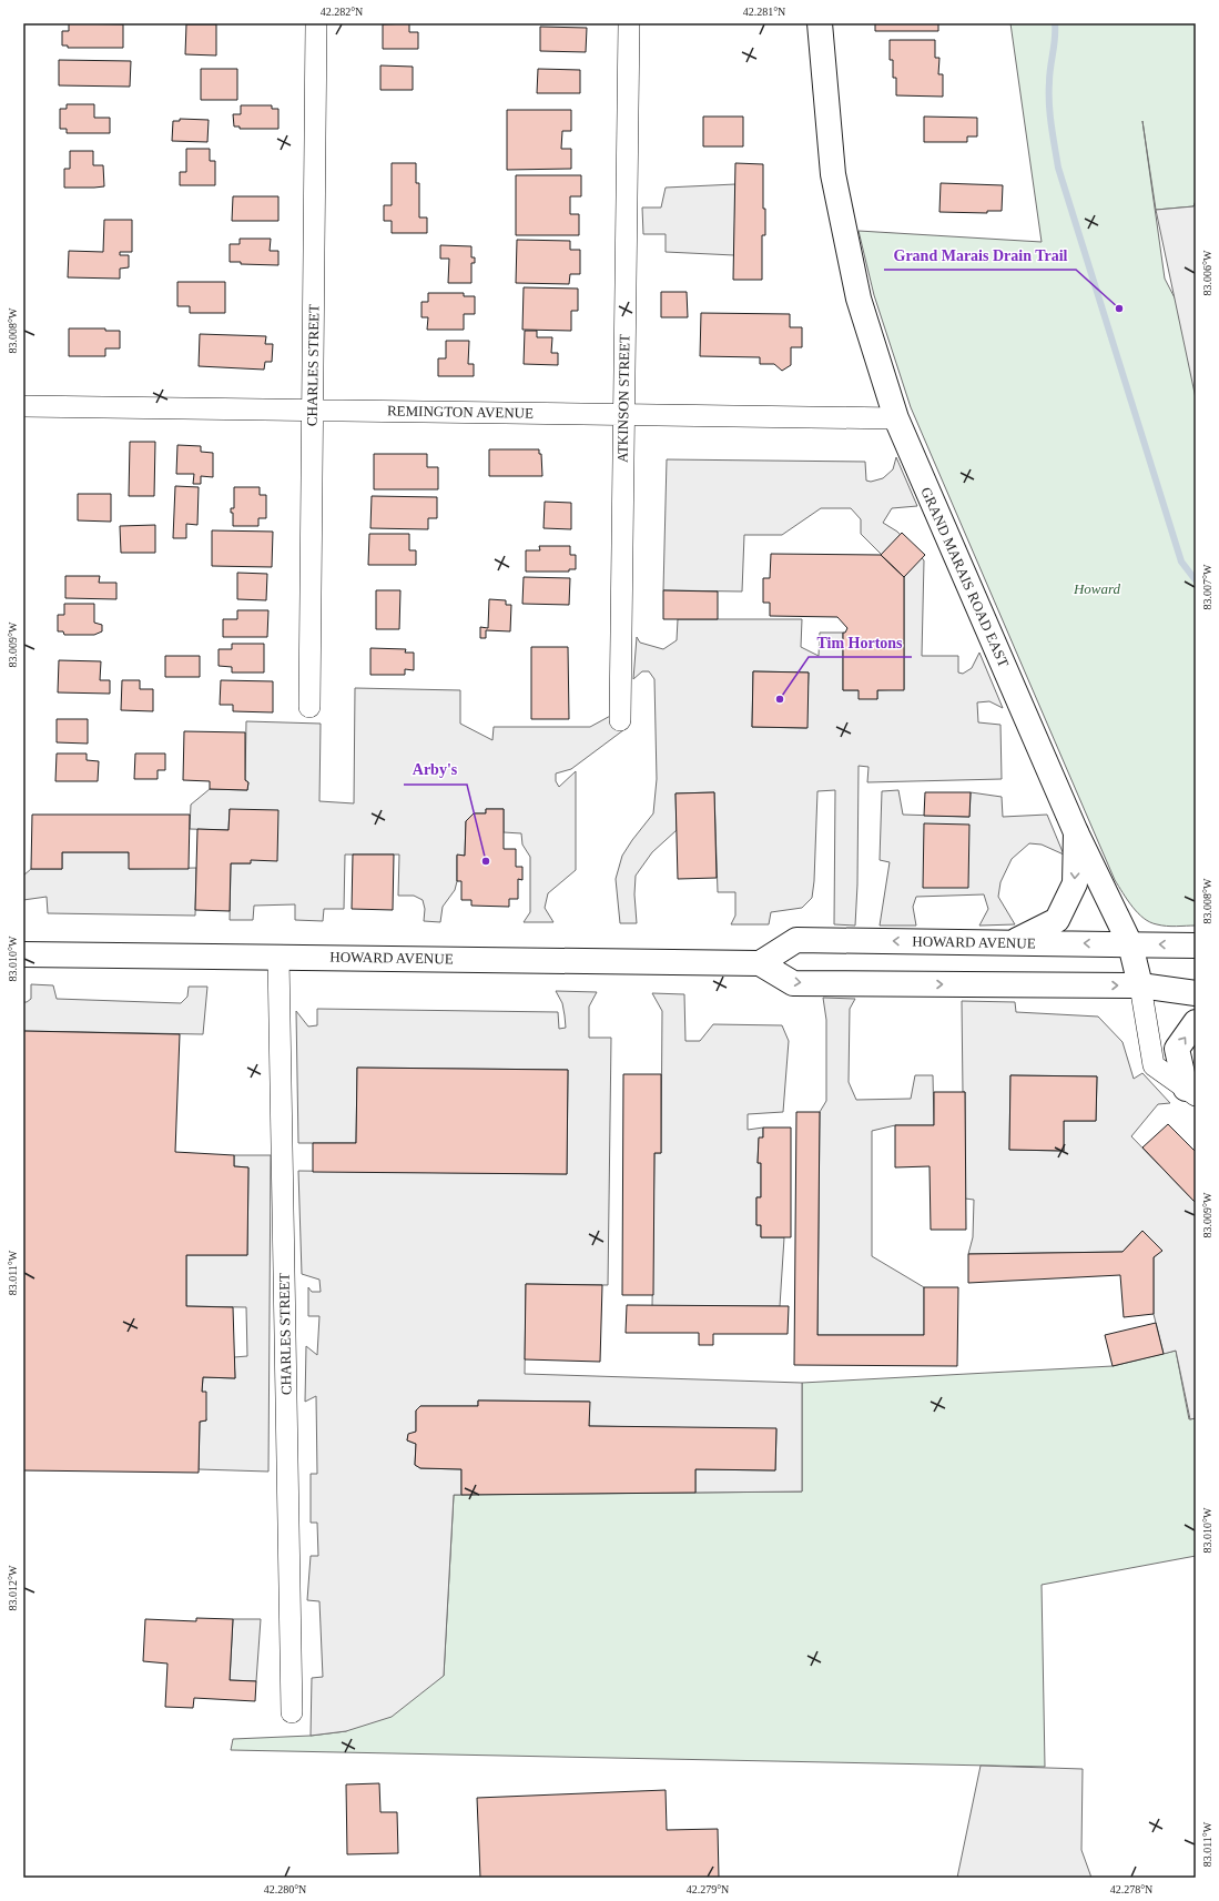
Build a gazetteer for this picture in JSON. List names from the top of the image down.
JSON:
{
  "streets": {
    "main road": ["GRAND MARAIS ROAD EAST", "HOWARD AVENUE"],
    "street": ["CHARLES STREET", "ATKINSON STREET", "REMINGTON AVENUE"]
  },
  "crossings": [
    ["CHARLES STREET", "REMINGTON AVENUE"],
    ["CHARLES STREET", "HOWARD AVENUE"],
    ["ATKINSON STREET", "REMINGTON AVENUE"],
    ["REMINGTON AVENUE", "GRAND MARAIS ROAD EAST"],
    ["GRAND MARAIS ROAD EAST", "HOWARD AVENUE"]
  ],
  "parks": ["Howard"],
  "places": ["Grand Marais Drain Trail", "Tim Hortons", "Arby's"],
  "coordinates": [
    "42.282°N",
    "42.281°N",
    "83.006°W",
    "83.008°W",
    "83.007°W",
    "83.009°W",
    "83.010°W",
    "83.011°W",
    "83.012°W",
    "42.280°N",
    "42.279°N",
    "42.278°N"
  ]
}
